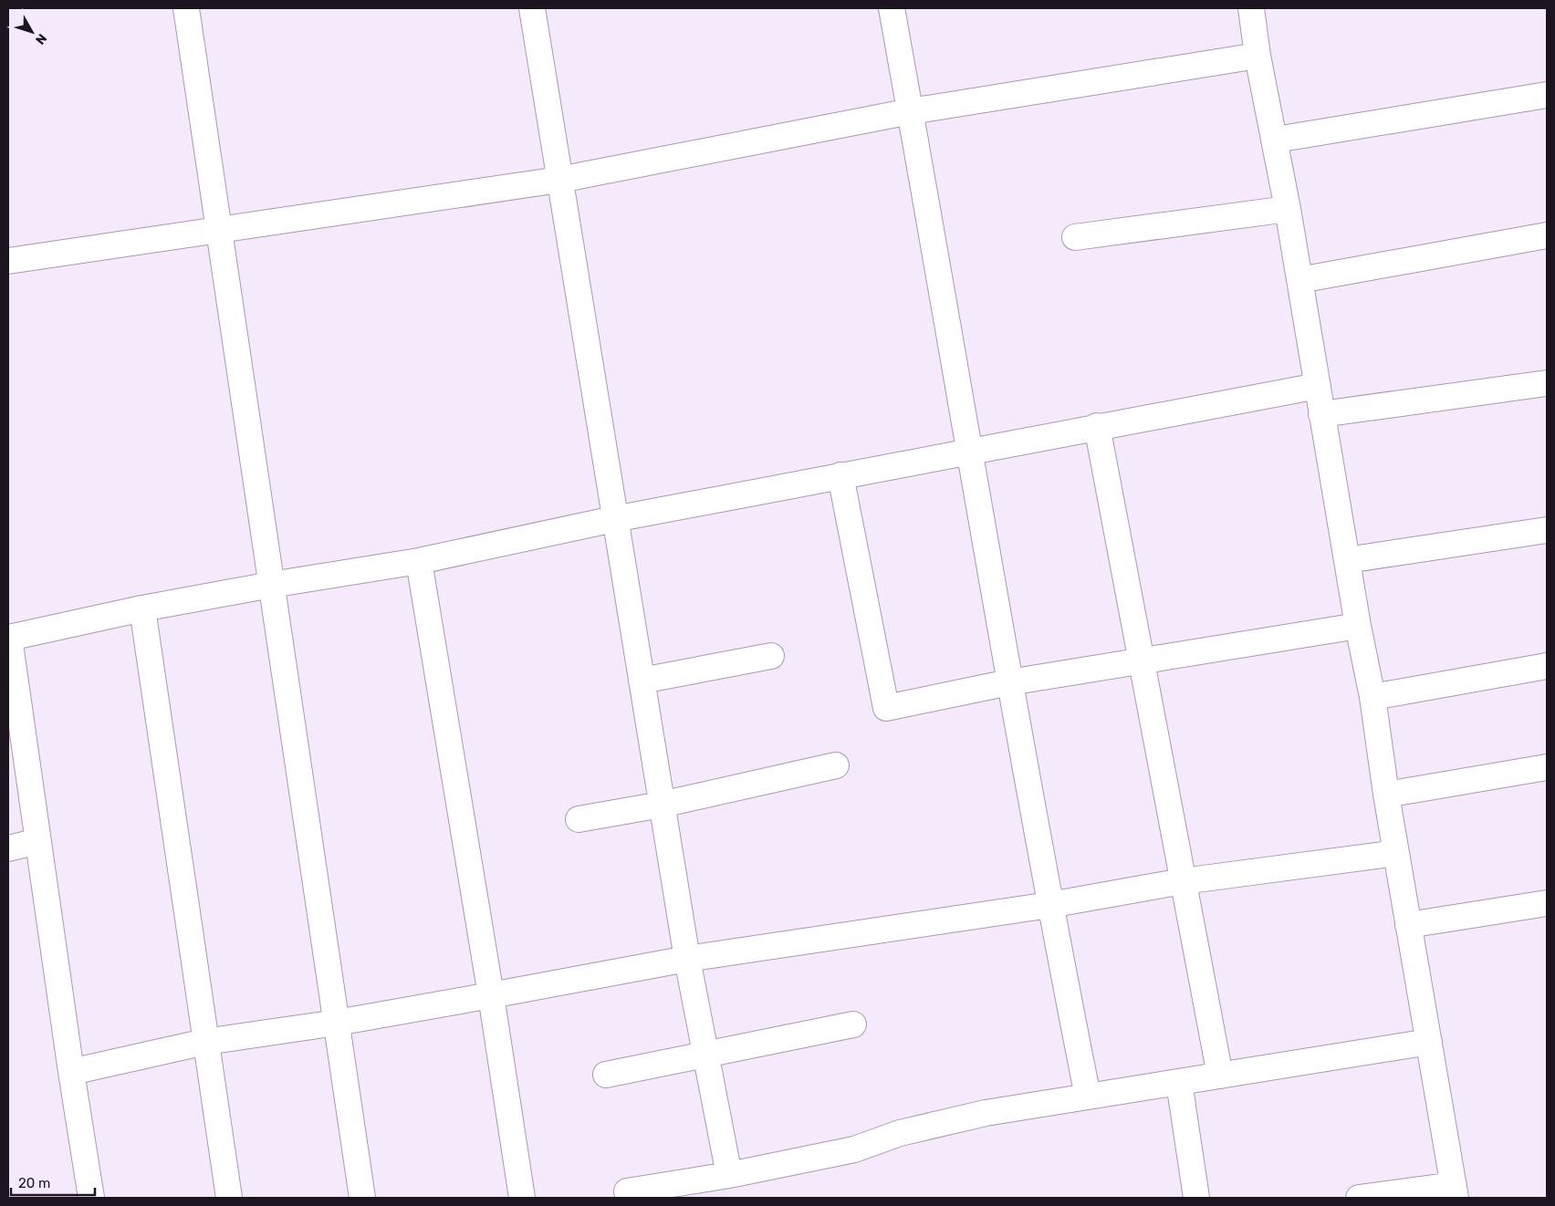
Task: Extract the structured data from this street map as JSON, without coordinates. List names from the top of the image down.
{
  "scale_bar": "20 m",
  "north": "bottom right"
}
